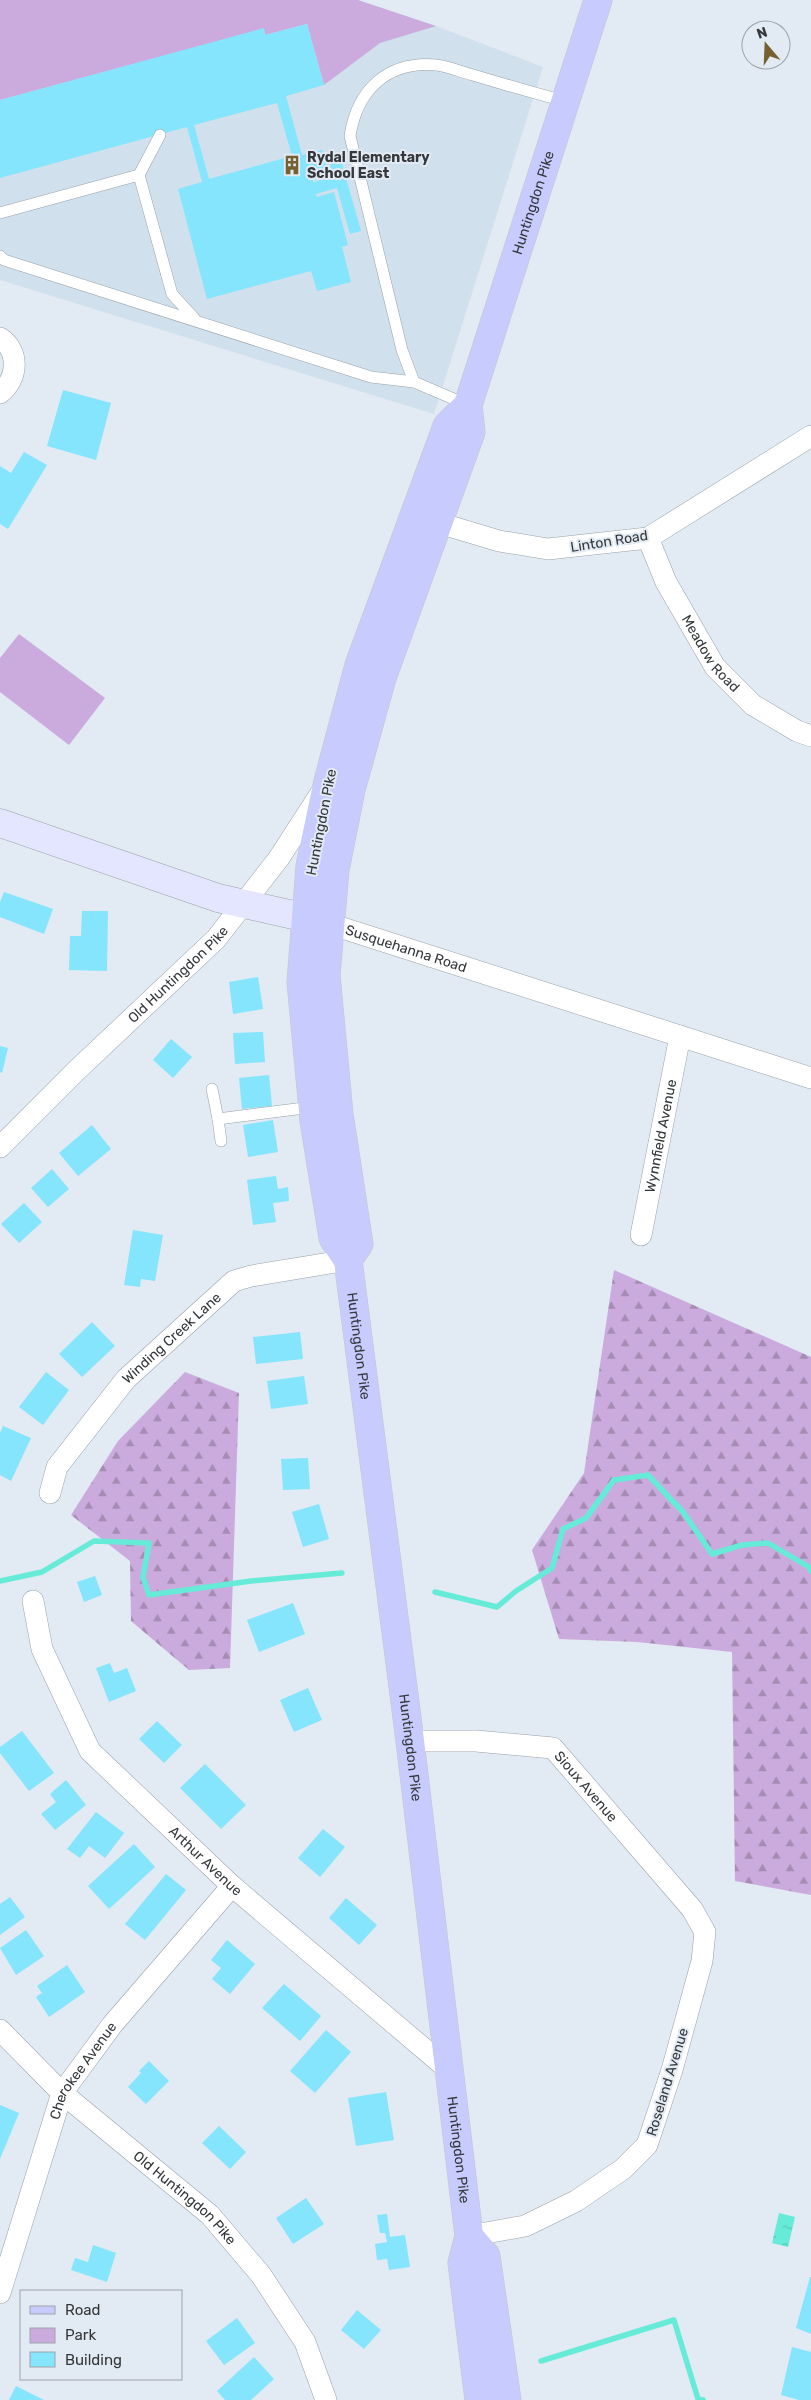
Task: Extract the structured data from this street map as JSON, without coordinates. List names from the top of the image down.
{
  "streets": {
    "main road": ["Huntingdon Pike", "Susquehanna Road"],
    "street": [
      "Linton Road",
      "Meadow Road",
      "Old Huntingdon Pike",
      "Wynnfield Avenue",
      "Winding Creek Lane",
      "Sioux Avenue",
      "Arthur Avenue",
      "Cherokee Avenue",
      "Roseland Avenue"
    ]
  },
  "crossings": [
    ["Huntingdon Pike", "Linton Road"],
    ["Huntingdon Pike", "Susquehanna Road"],
    ["Huntingdon Pike", "Old Huntingdon Pike"],
    ["Huntingdon Pike", "Winding Creek Lane"],
    ["Huntingdon Pike", "Sioux Avenue"],
    ["Huntingdon Pike", "Arthur Avenue"],
    ["Huntingdon Pike", "Roseland Avenue"],
    ["Linton Road", "Meadow Road"],
    ["Susquehanna Road", "Old Huntingdon Pike"],
    ["Susquehanna Road", "Wynnfield Avenue"],
    ["Old Huntingdon Pike", "Cherokee Avenue"],
    ["Sioux Avenue", "Roseland Avenue"],
    ["Arthur Avenue", "Cherokee Avenue"]
  ],
  "places": {
    "building": ["Rydal Elementary School East"]
  },
  "legend": ["Road", "Park", "Building"],
  "north": "top"
}
